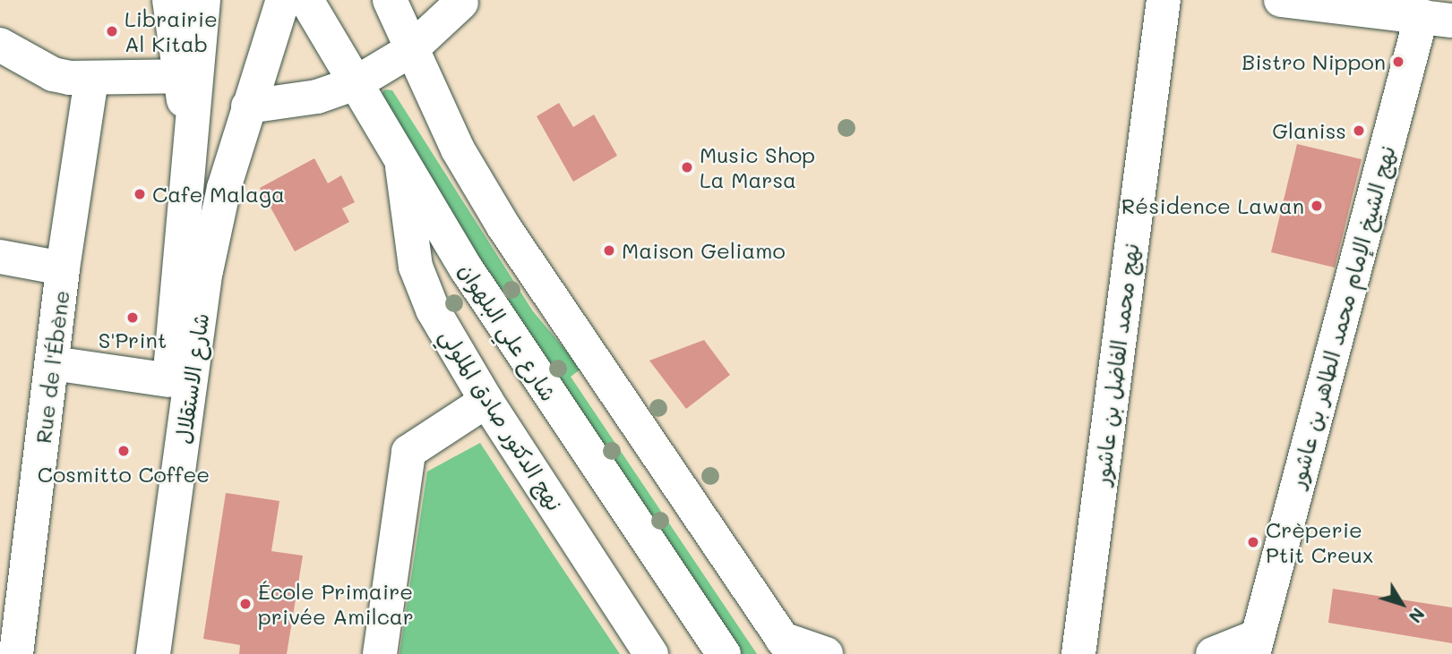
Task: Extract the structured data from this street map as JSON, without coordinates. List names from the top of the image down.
{
  "streets": {
    "main road": [
      "نهج الشيخ الإمام محمد الطاهر بن عاشور",
      "شارع علي البلهوان",
      "نهج محمد الفاضل بن عاشور",
      "Rue de l'Ébène",
      "شارع الاستقلال",
      "نهج الدكتور صادق الملولي"
    ]
  },
  "crossings": [
    ["شارع علي البلهوان", "نهج الدكتور صادق الملولي"]
  ],
  "places": [
    "Librairie Al Kitab",
    "Bistro Nippon",
    "Glaniss",
    "Music Shop La Marsa",
    "Cafe Malaga",
    "Résidence Lawan",
    "Maison Geliamo",
    "S'Print",
    "Cosmitto Coffee",
    "Crèperie Ptit Creux",
    "École Primaire privée Amilcar"
  ],
  "north": "bottom right"
}
